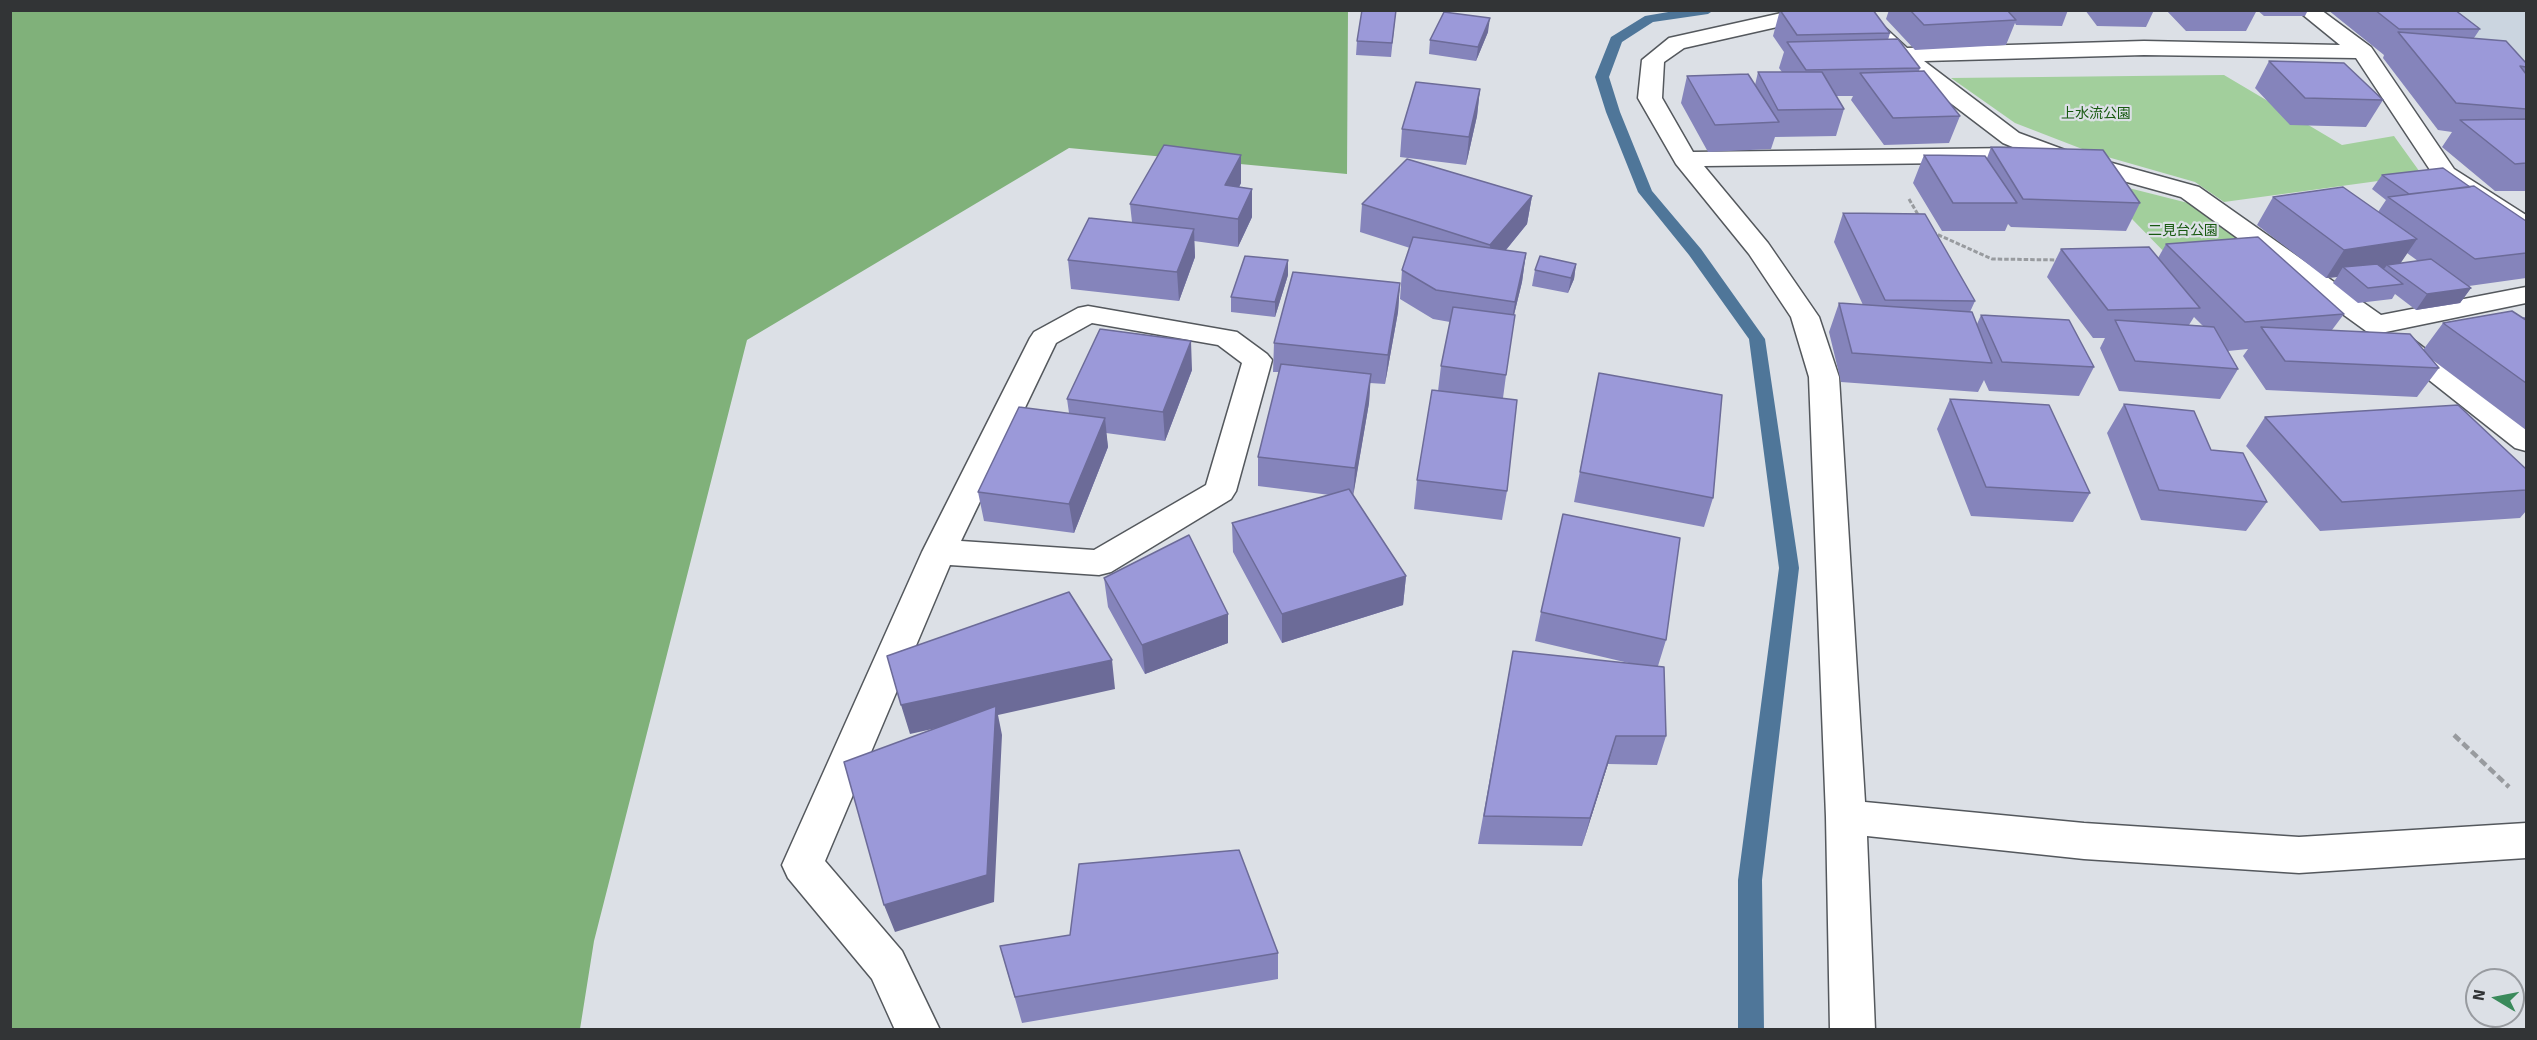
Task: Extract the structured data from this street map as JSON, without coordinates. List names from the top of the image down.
{
  "parks": ["上水流公園", "二見台公園"],
  "north": "left"
}
